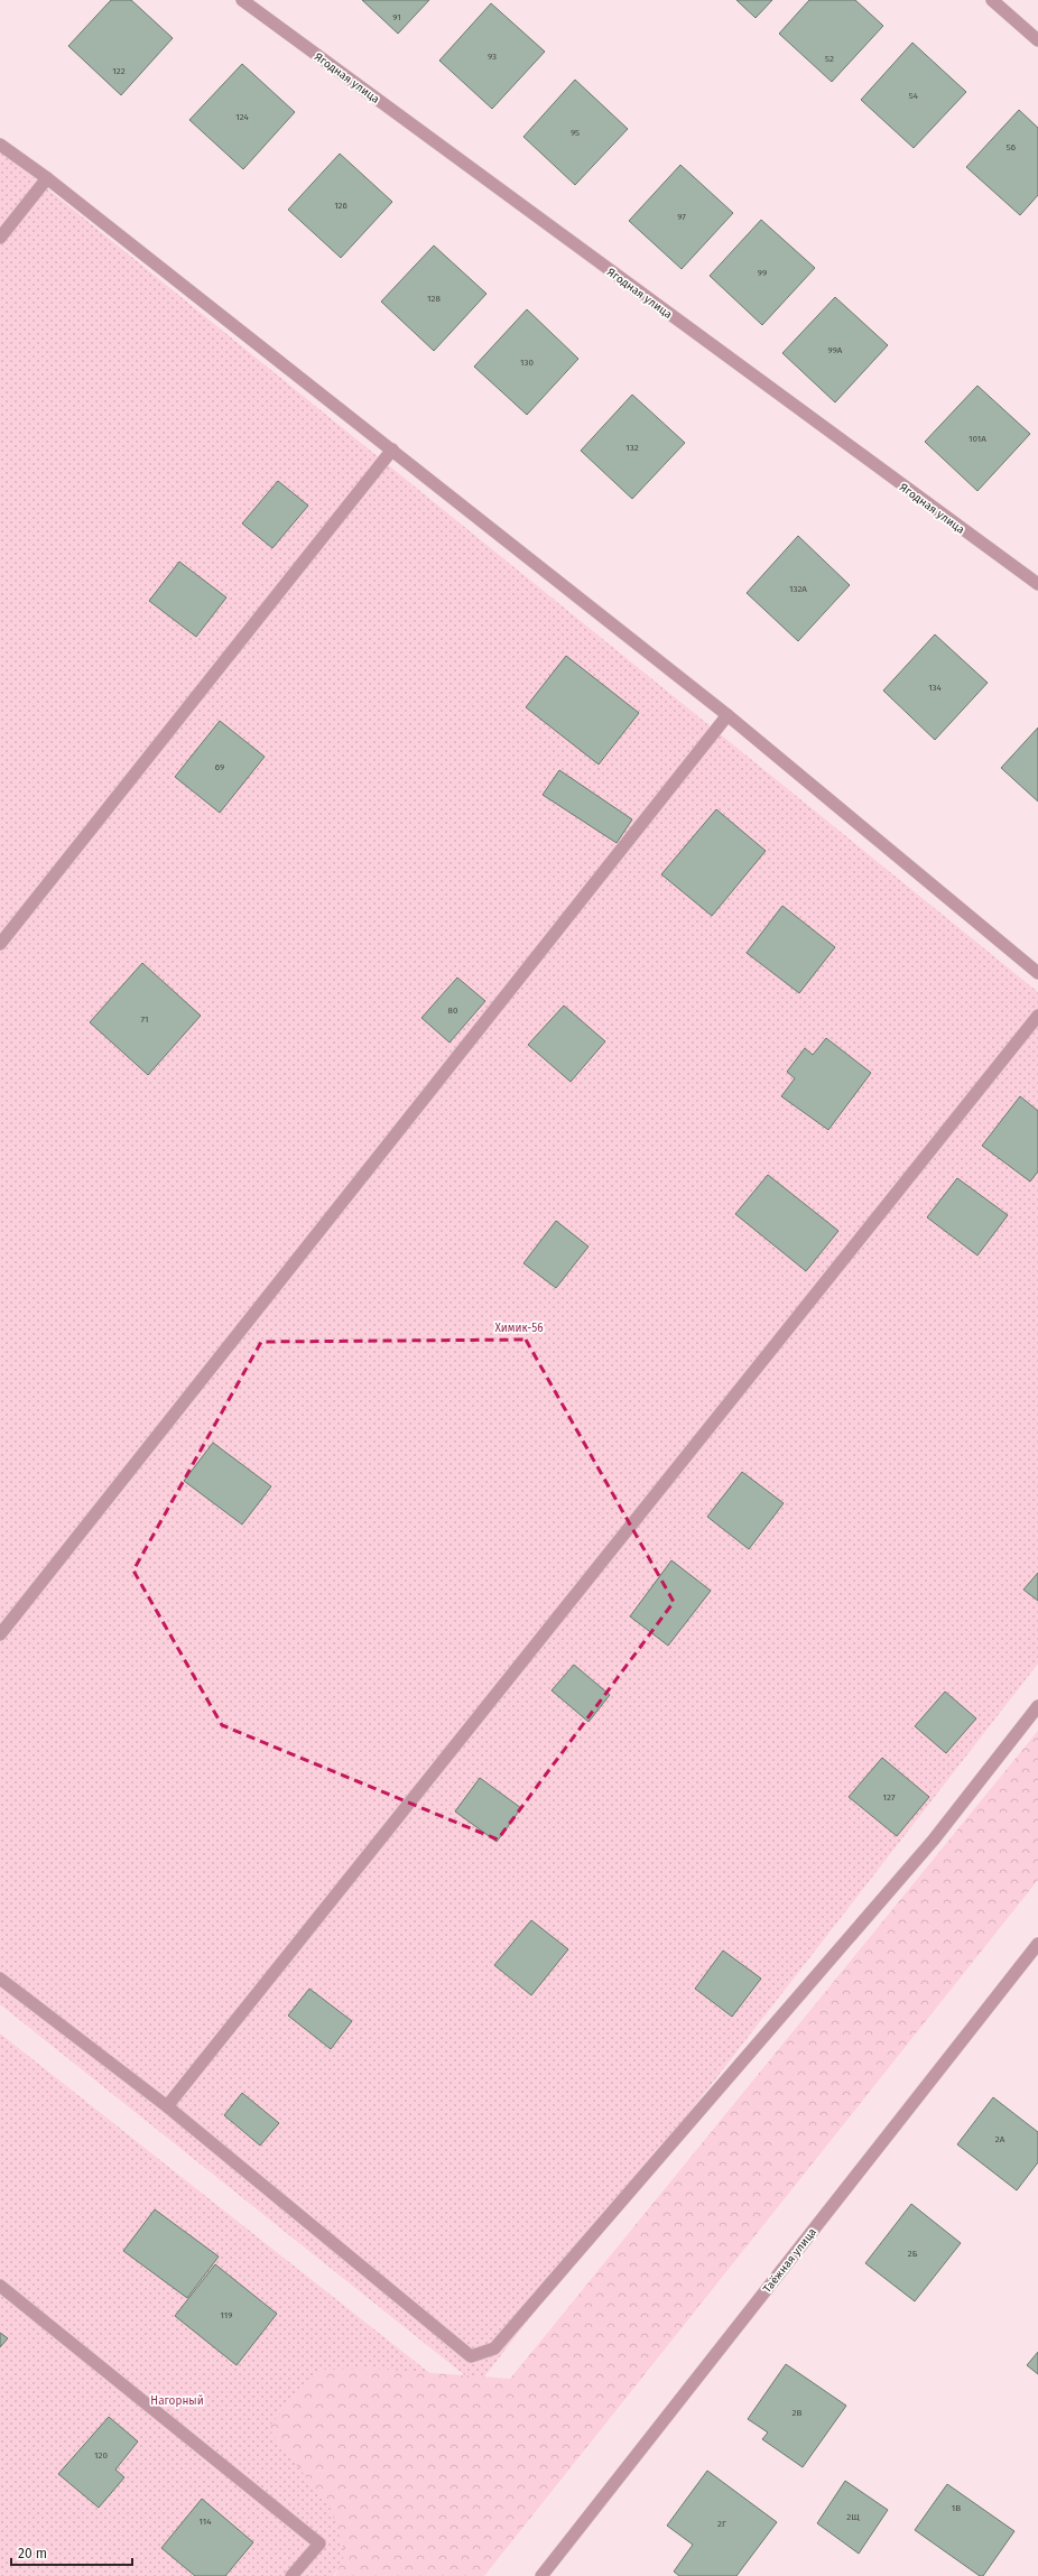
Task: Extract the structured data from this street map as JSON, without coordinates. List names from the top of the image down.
{
  "streets": {
    "street": ["Ягодная улица", "Таёжная улица"]
  },
  "parks": ["Химик-56", "Нагорный"],
  "house_numbers": [
    "91",
    "93",
    "52",
    "122",
    "54",
    "124",
    "95",
    "56",
    "126",
    "97",
    "99",
    "128",
    "99А",
    "130",
    "101А",
    "132",
    "132А",
    "134",
    "69",
    "80",
    "71",
    "127",
    "2А",
    "2Б",
    "119",
    "2В",
    "120",
    "1В",
    "2Щ",
    "114",
    "2Г"
  ],
  "scale_bar": "20 m"
}
